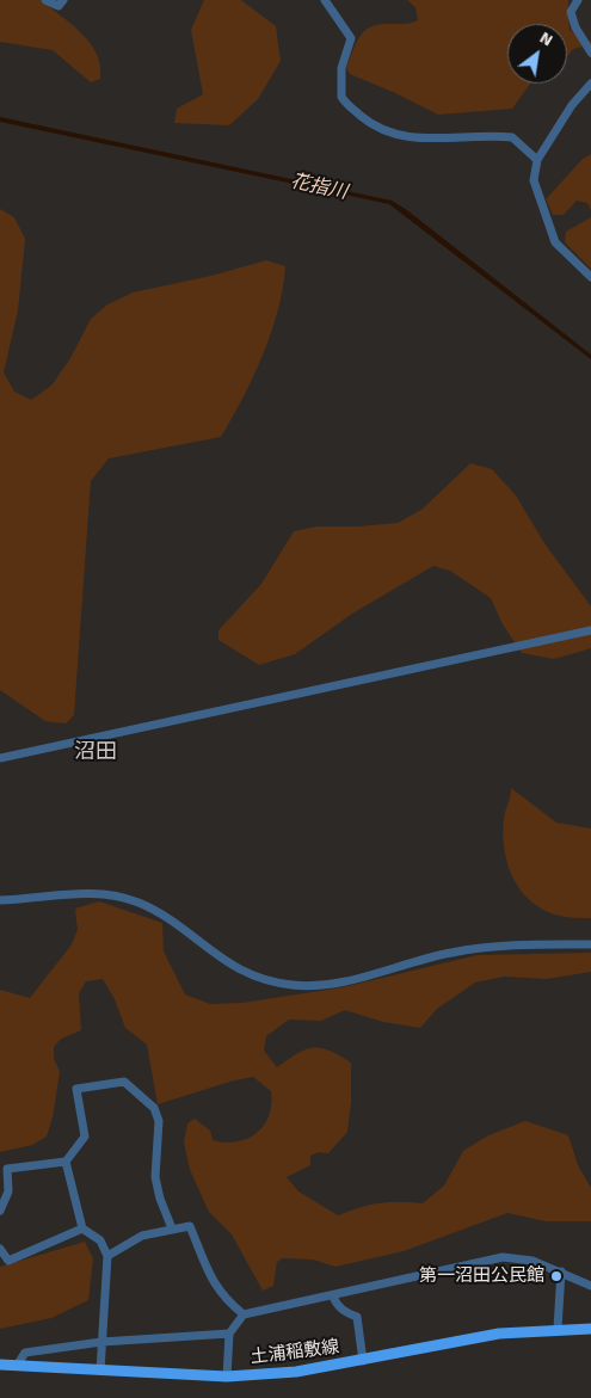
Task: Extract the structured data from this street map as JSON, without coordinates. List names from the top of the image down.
{
  "streets": {
    "main road": ["土浦稲敷線"]
  },
  "districts": ["沼田"],
  "water": ["花指川"],
  "places": ["第一沼田公民館"],
  "north": "top right"
}
